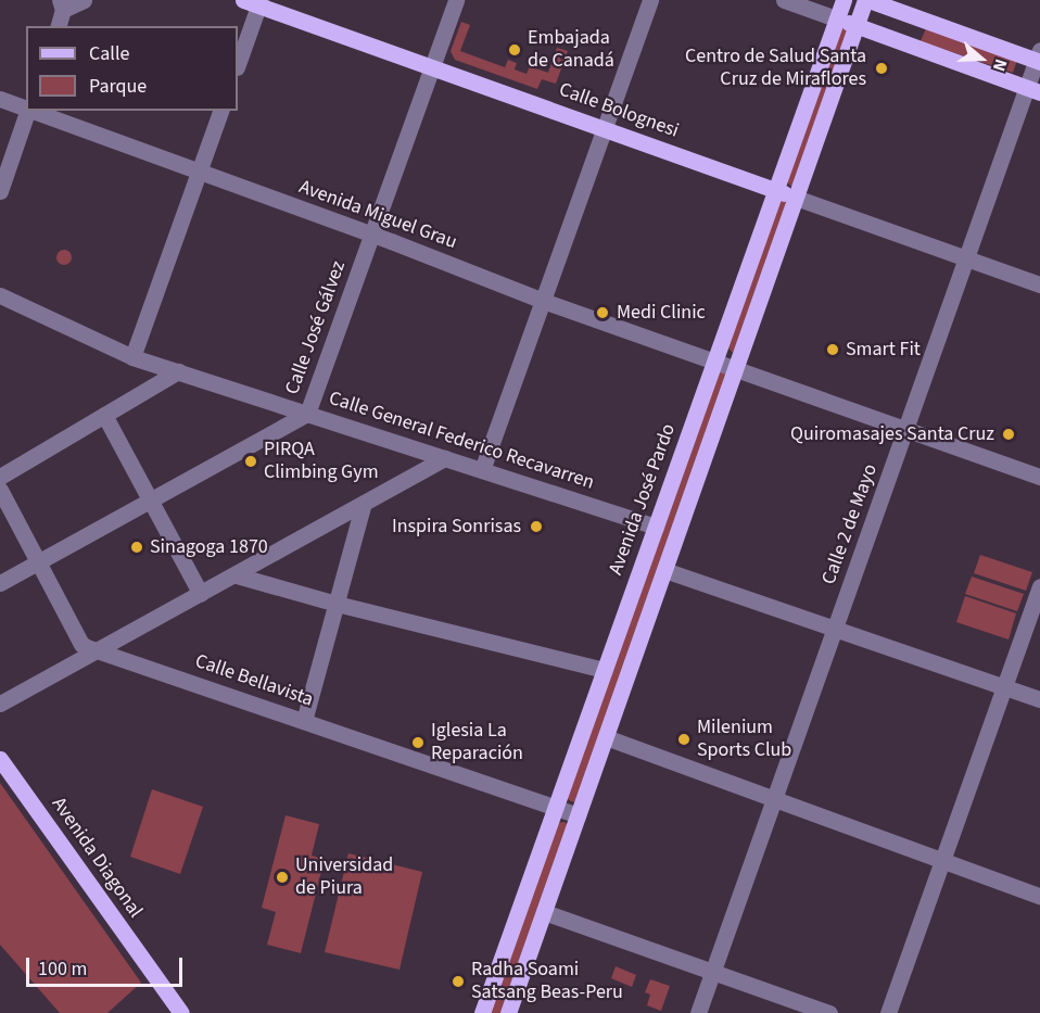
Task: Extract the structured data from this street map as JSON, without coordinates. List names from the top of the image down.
{
  "streets": {
    "main road": ["Calle Bolognesi", "Avenida José Pardo", "Avenida Diagonal"],
    "street": [
      "Avenida Miguel Grau",
      "Calle José Gálvez",
      "Calle General Federico Recavarren",
      "Calle 2 de Mayo",
      "Calle Bellavista"
    ]
  },
  "crossings": [
    ["Calle Bolognesi", "Calle José Gálvez"],
    ["Calle Bolognesi", "Avenida José Pardo"],
    ["Avenida Miguel Grau", "Calle José Gálvez"],
    ["Avenida Miguel Grau", "Avenida José Pardo"],
    ["Avenida Miguel Grau", "Calle 2 de Mayo"],
    ["Calle José Gálvez", "Calle General Federico Recavarren"],
    ["Calle José Gálvez", "Calle Bellavista"],
    ["Calle General Federico Recavarren", "Avenida José Pardo"],
    ["Avenida José Pardo", "Calle Bellavista"]
  ],
  "places": [
    "Embajada de Canadá",
    "Centro de Salud Santa Cruz de Miraflores",
    "Medi Clinic",
    "Smart Fit",
    "Quiromasajes Santa Cruz",
    "PIRQA Climbing Gym",
    "Inspira Sonrisas",
    "Sinagoga 1870",
    "Milenium Sports Club",
    "Iglesia La Reparación",
    "Universidad de Piura",
    "Radha Soami Satsang Beas-Peru"
  ],
  "legend": ["Calle", "Parque"],
  "scale_bar": "100 m",
  "north": "right"
}
